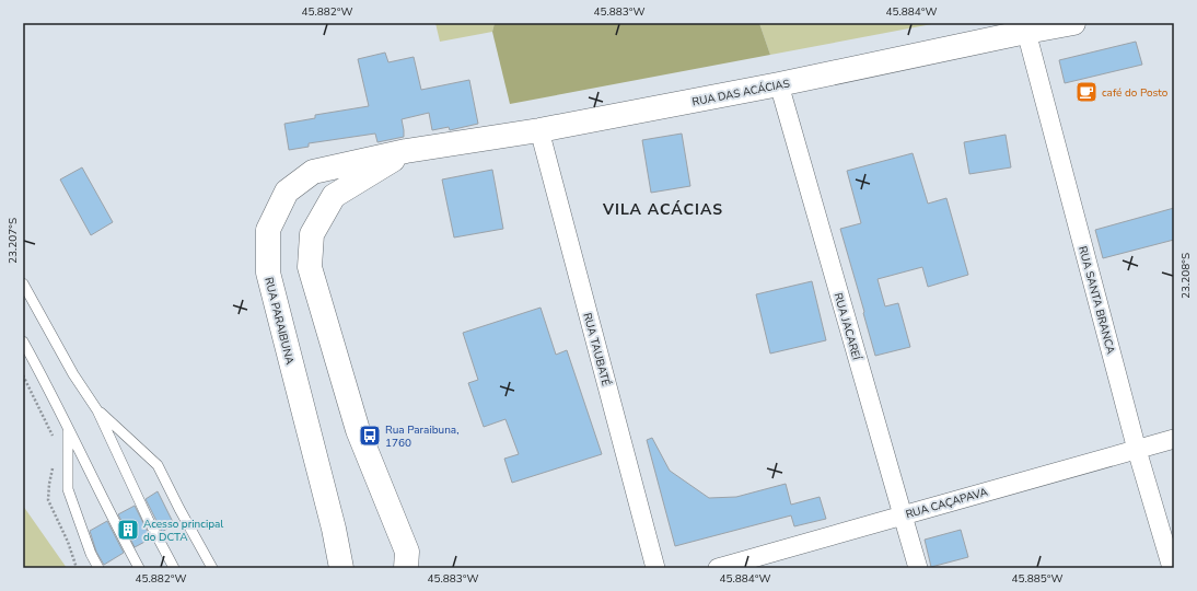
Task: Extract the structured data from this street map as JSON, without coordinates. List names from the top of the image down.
{
  "streets": {
    "main road": ["RUA DAS ACÁCIAS", "RUA PARAIBUNA"],
    "street": [
      "RUA SANTA BRANCA",
      "RUA JACAREÍ",
      "RUA TAUBATÉ",
      "RUA CAÇAPAVA"
    ]
  },
  "crossings": [
    ["RUA DAS ACÁCIAS", "RUA SANTA BRANCA"],
    ["RUA DAS ACÁCIAS", "RUA PARAIBUNA"],
    ["RUA DAS ACÁCIAS", "RUA JACAREÍ"],
    ["RUA DAS ACÁCIAS", "RUA TAUBATÉ"],
    ["RUA SANTA BRANCA", "RUA CAÇAPAVA"],
    ["RUA JACAREÍ", "RUA CAÇAPAVA"]
  ],
  "districts": ["VILA ACÁCIAS"],
  "places": {
    "cafe": ["café do Posto"],
    "bus stop": ["Rua Paraibuna, 1760"],
    "building": ["Acesso principal do DCTA"]
  },
  "coordinates": [
    "45.882°W",
    "45.883°W",
    "45.884°W",
    "23.207°S",
    "23.208°S",
    "45.885°W"
  ]
}
